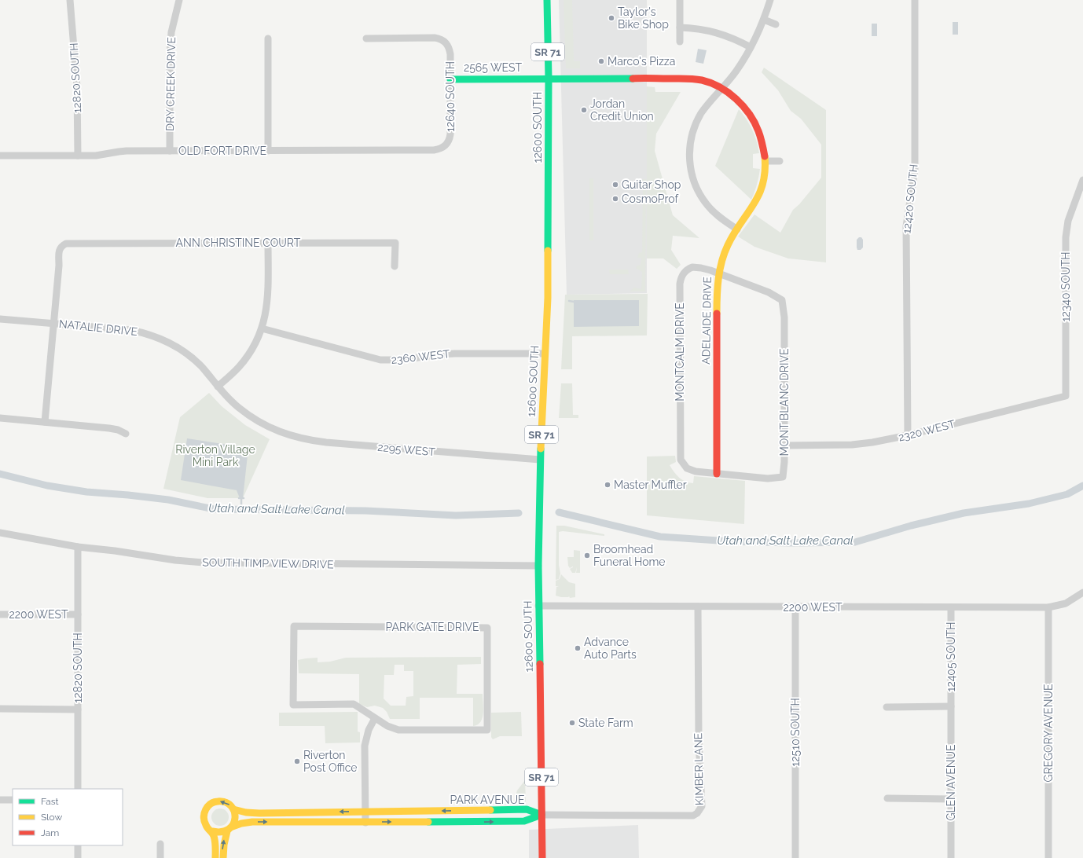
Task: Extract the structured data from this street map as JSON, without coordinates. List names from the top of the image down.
{
  "streets": {
    "street": [
      "SR 71",
      "2565 WEST",
      "12820 SOUTH",
      "DRY CREEK DRIVE",
      "12640 SOUTH",
      "12600 SOUTH",
      "OLD FORT DRIVE",
      "12420 SOUTH",
      "ANN CHRISTINE COURT",
      "12340 SOUTH",
      "ADELAIDE DRIVE",
      "NATALIE DRIVE",
      "MONTCALM DRIVE",
      "2360 WEST",
      "MONT BLANC DRIVE",
      "2320 WEST",
      "2295 WEST",
      "SOUTH TIMP VIEW DRIVE",
      "2200 WEST",
      "PARK GATE DRIVE",
      "12405 SOUTH",
      "12510 SOUTH",
      "GREGORY AVENUE",
      "KIMBER LANE",
      "GLEN AVENUE",
      "PARK AVENUE"
    ]
  },
  "crossings": [
    ["2565 WEST", "12640 SOUTH"],
    ["2565 WEST", "12600 SOUTH"],
    ["2565 WEST", "ADELAIDE DRIVE"],
    ["12820 SOUTH", "OLD FORT DRIVE"],
    ["12820 SOUTH", "SOUTH TIMP VIEW DRIVE"],
    ["12820 SOUTH", "2200 WEST"],
    ["DRY CREEK DRIVE", "OLD FORT DRIVE"],
    ["12640 SOUTH", "OLD FORT DRIVE"],
    ["12600 SOUTH", "2360 WEST"],
    ["12600 SOUTH", "2295 WEST"],
    ["12600 SOUTH", "SOUTH TIMP VIEW DRIVE"],
    ["12600 SOUTH", "2200 WEST"],
    ["12600 SOUTH", "KIMBER LANE"],
    ["12600 SOUTH", "PARK AVENUE"],
    ["12420 SOUTH", "2320 WEST"],
    ["ANN CHRISTINE COURT", "NATALIE DRIVE"],
    ["12340 SOUTH", "2320 WEST"],
    ["ADELAIDE DRIVE", "MONTCALM DRIVE"],
    ["ADELAIDE DRIVE", "MONT BLANC DRIVE"],
    ["NATALIE DRIVE", "2295 WEST"],
    ["MONTCALM DRIVE", "MONT BLANC DRIVE"],
    ["MONT BLANC DRIVE", "2320 WEST"],
    ["2200 WEST", "12405 SOUTH"],
    ["2200 WEST", "12510 SOUTH"],
    ["2200 WEST", "GREGORY AVENUE"],
    ["2200 WEST", "KIMBER LANE"],
    ["12405 SOUTH", "GLEN AVENUE"],
    ["KIMBER LANE", "PARK AVENUE"]
  ],
  "water": ["Utah and Salt Lake Canal"],
  "parks": ["Riverton Village Mini Park"],
  "places": [
    "Taylor's Bike Shop",
    "Marco's Pizza",
    "Jordan Credit Union",
    "Guitar Shop",
    "CosmoProf",
    "Master Muffler",
    "Broomhead Funeral Home",
    "Advance Auto Parts",
    "State Farm",
    "Riverton Post Office"
  ],
  "legend": ["Fast", "Slow", "Jam"]
}
